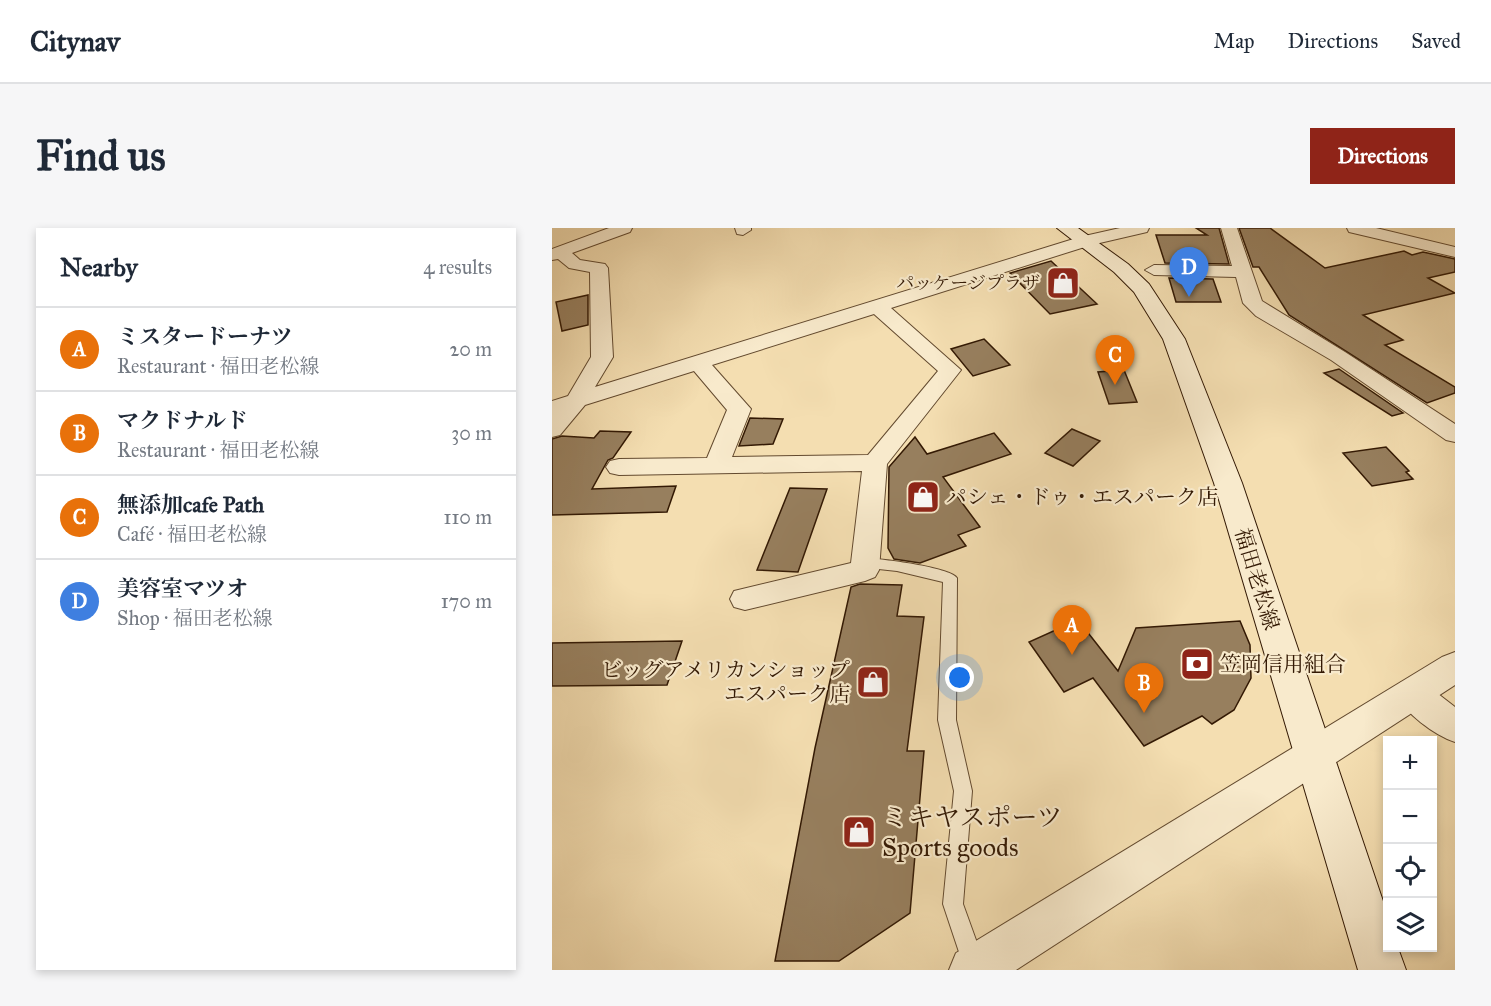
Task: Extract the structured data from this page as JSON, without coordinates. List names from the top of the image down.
{
  "streets": {
    "main road": ["福田老松線"]
  },
  "places": {
    "shop": [
      "パッケージプラザ",
      "パシェ・ドゥ・エスパーク店",
      "ビッグアメリカンショップ エスパーク店",
      "ミキヤスポーツ Sports goods"
    ],
    "bank": ["笠岡信用組合"]
  },
  "page": {
    "header": "Citynav",
    "nav": ["Map", "Directions", "Saved"],
    "buttons": "Directions",
    "title": "Find us",
    "heading": ["Nearby", "4 results"],
    "pins": [
      "D",
      "C",
      "A",
      "B"
    ],
    "list": [
      {
        "mark": "A",
        "name": "ミスタードーナツ",
        "note": "Restaurant · 福田老松線",
        "value": "20 m"
      },
      {
        "mark": "B",
        "name": "マクドナルド",
        "note": "Restaurant · 福田老松線",
        "value": "30 m"
      },
      {
        "mark": "C",
        "name": "無添加cafe Path",
        "note": "Café · 福田老松線",
        "value": "110 m"
      },
      {
        "mark": "D",
        "name": "美容室マツオ",
        "note": "Shop · 福田老松線",
        "value": "170 m"
      }
    ],
    "map_buttons": ["+", "−"]
  }
}
